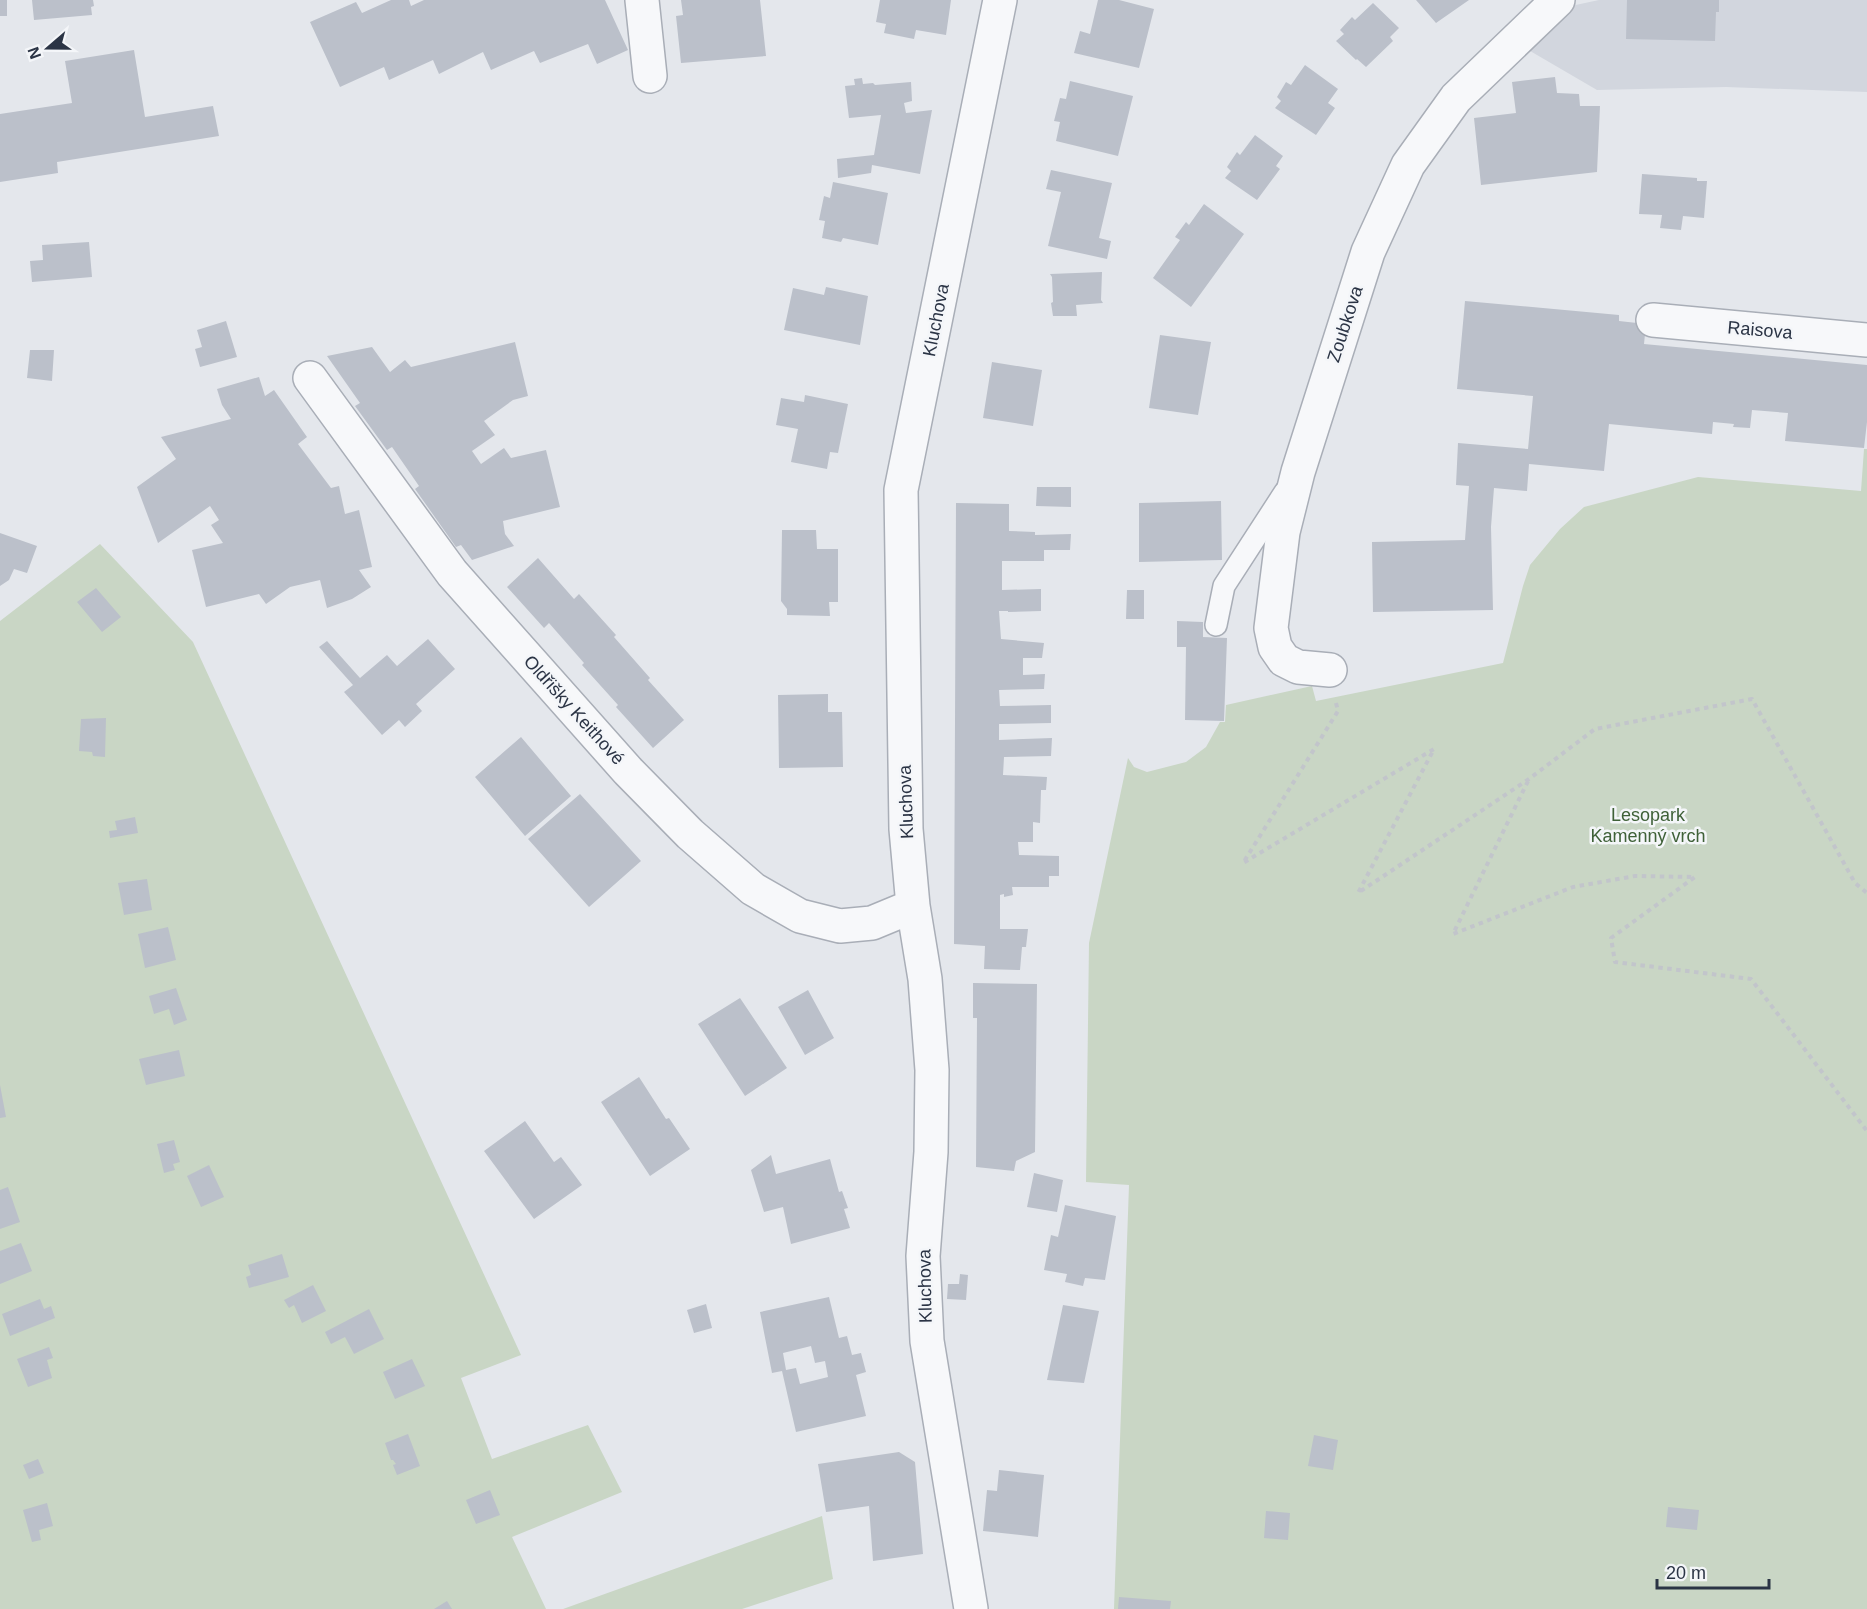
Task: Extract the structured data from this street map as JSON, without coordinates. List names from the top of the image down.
{
  "streets": {
    "street": [
      "Kluchova",
      "Zoubkova",
      "Raisova",
      "Oldřišky Keithové"
    ]
  },
  "crossings": [
    ["Kluchova", "Oldřišky Keithové"]
  ],
  "parks": ["Lesopark Kamenný vrch"],
  "scale_bar": "20 m",
  "north": "left"
}
